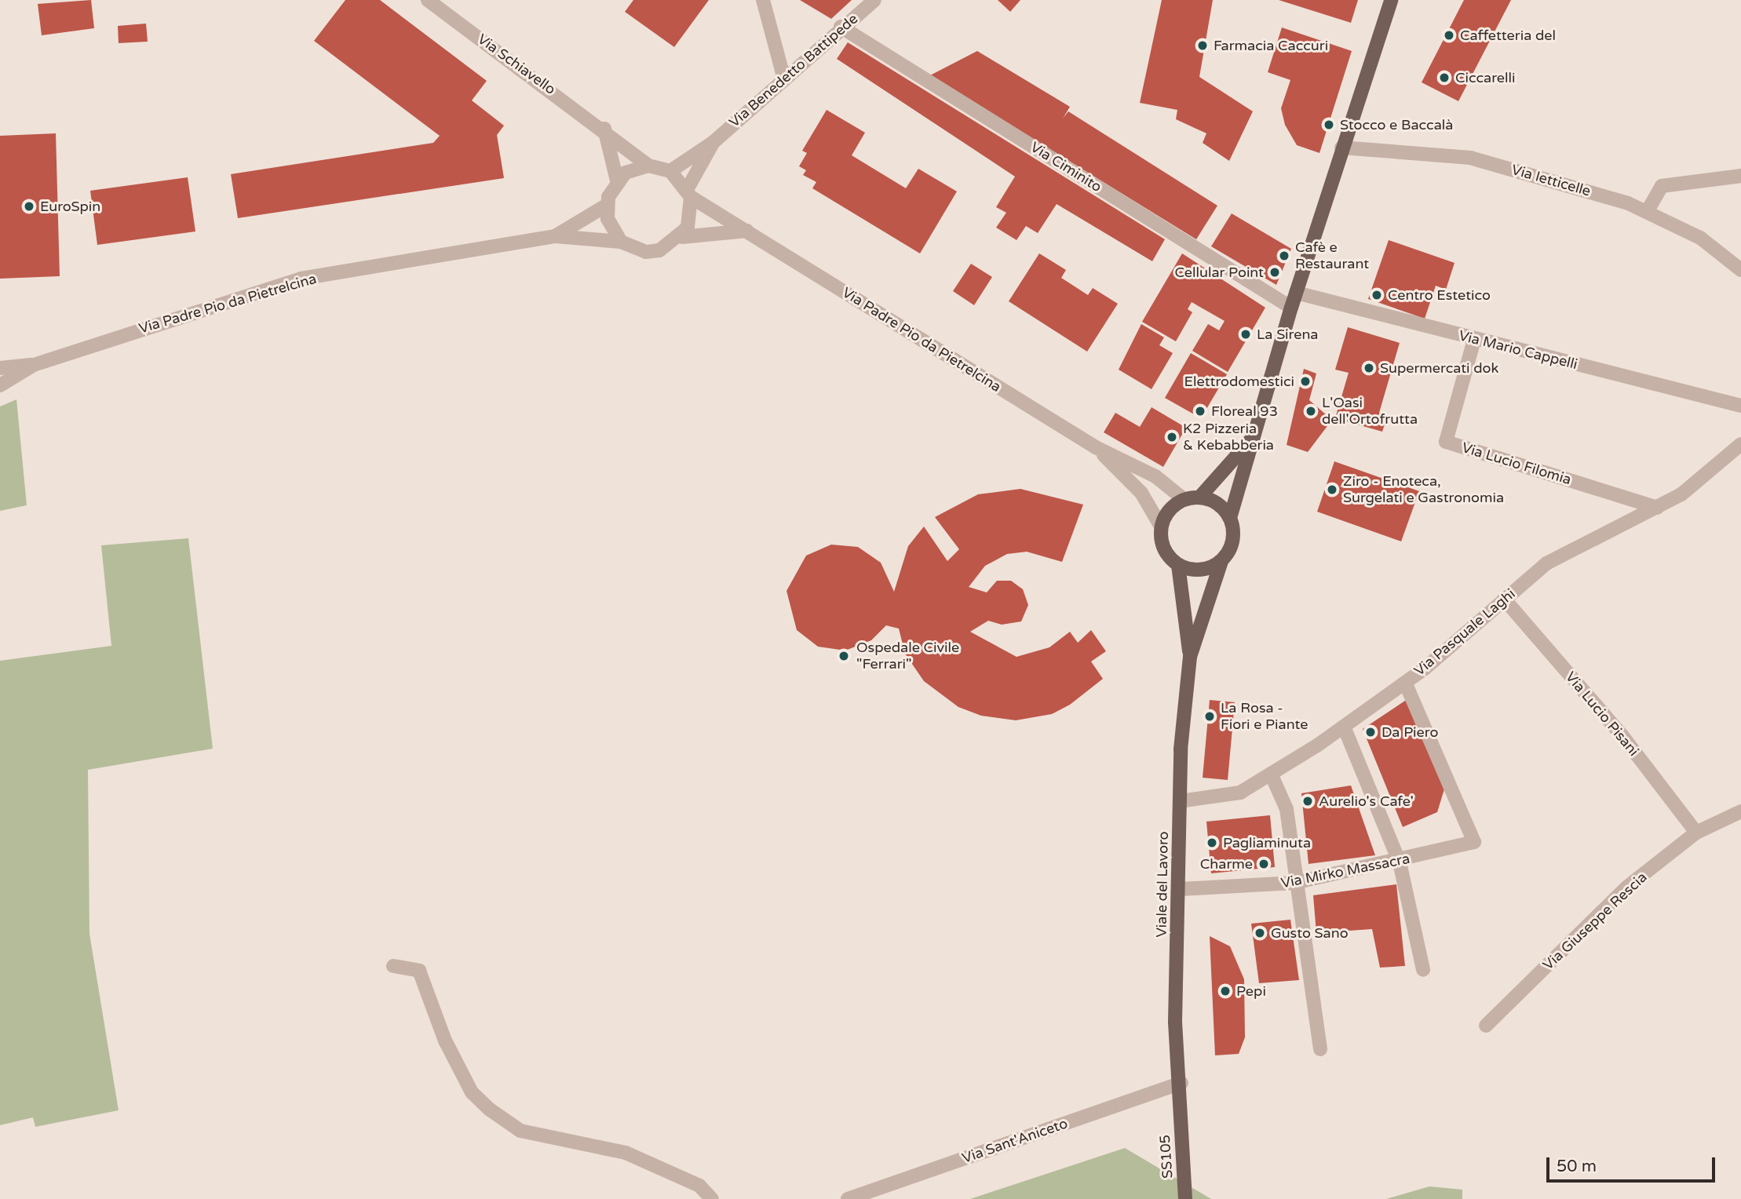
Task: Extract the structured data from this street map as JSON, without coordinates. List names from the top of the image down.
{
  "streets": {
    "main road": ["Viale del Lavoro", "SS105"],
    "street": [
      "Via Schiavello",
      "Via Benedetto Battipede",
      "Via Ciminito",
      "Via Ietticelle",
      "Via Padre Pio da Pietrelcina",
      "Via Mario Cappelli",
      "Via Lucio Filomia",
      "Via Pasquale Laghi",
      "Via Lucio Pisani",
      "Via Mirko Massacra",
      "Via Giuseppe Rescia",
      "Via Sant'Aniceto"
    ]
  },
  "crossings": [
    ["Via Schiavello", "Via Padre Pio da Pietrelcina"],
    ["Via Benedetto Battipede", "Via Ciminito"],
    ["Via Padre Pio da Pietrelcina", "Viale del Lavoro"],
    ["Via Mario Cappelli", "Via Lucio Filomia"],
    ["Via Lucio Filomia", "Via Pasquale Laghi"],
    ["Via Pasquale Laghi", "Via Lucio Pisani"],
    ["Via Pasquale Laghi", "Via Mirko Massacra"],
    ["Via Pasquale Laghi", "Viale del Lavoro"],
    ["Via Lucio Pisani", "Via Giuseppe Rescia"],
    ["Via Mirko Massacra", "Viale del Lavoro"],
    ["Viale del Lavoro", "Via Sant'Aniceto"],
    ["Viale del Lavoro", "SS105"]
  ],
  "places": [
    "Caffetteria del",
    "Farmacia Caccuri",
    "Ciccarelli",
    "Stocco e Baccalà",
    "EuroSpin",
    "Cafè e Restaurant",
    "Cellular Point",
    "Centro Estetico",
    "La Sirena",
    "Supermercati dok",
    "Elettrodomestici",
    "Floreal 93",
    "L'Oasi dell'Ortofrutta",
    "K2 Pizzeria & Kebabberia",
    "Ziro - Enoteca, Surgelati e Gastronomia",
    "Ospedale Civile \"Ferrari\"",
    "La Rosa - Fiori e Piante",
    "Da Piero",
    "Aurelio's Cafe'",
    "Pagliaminuta",
    "Charme",
    "Gusto Sano",
    "Pepi"
  ],
  "scale_bar": "50 m"
}
